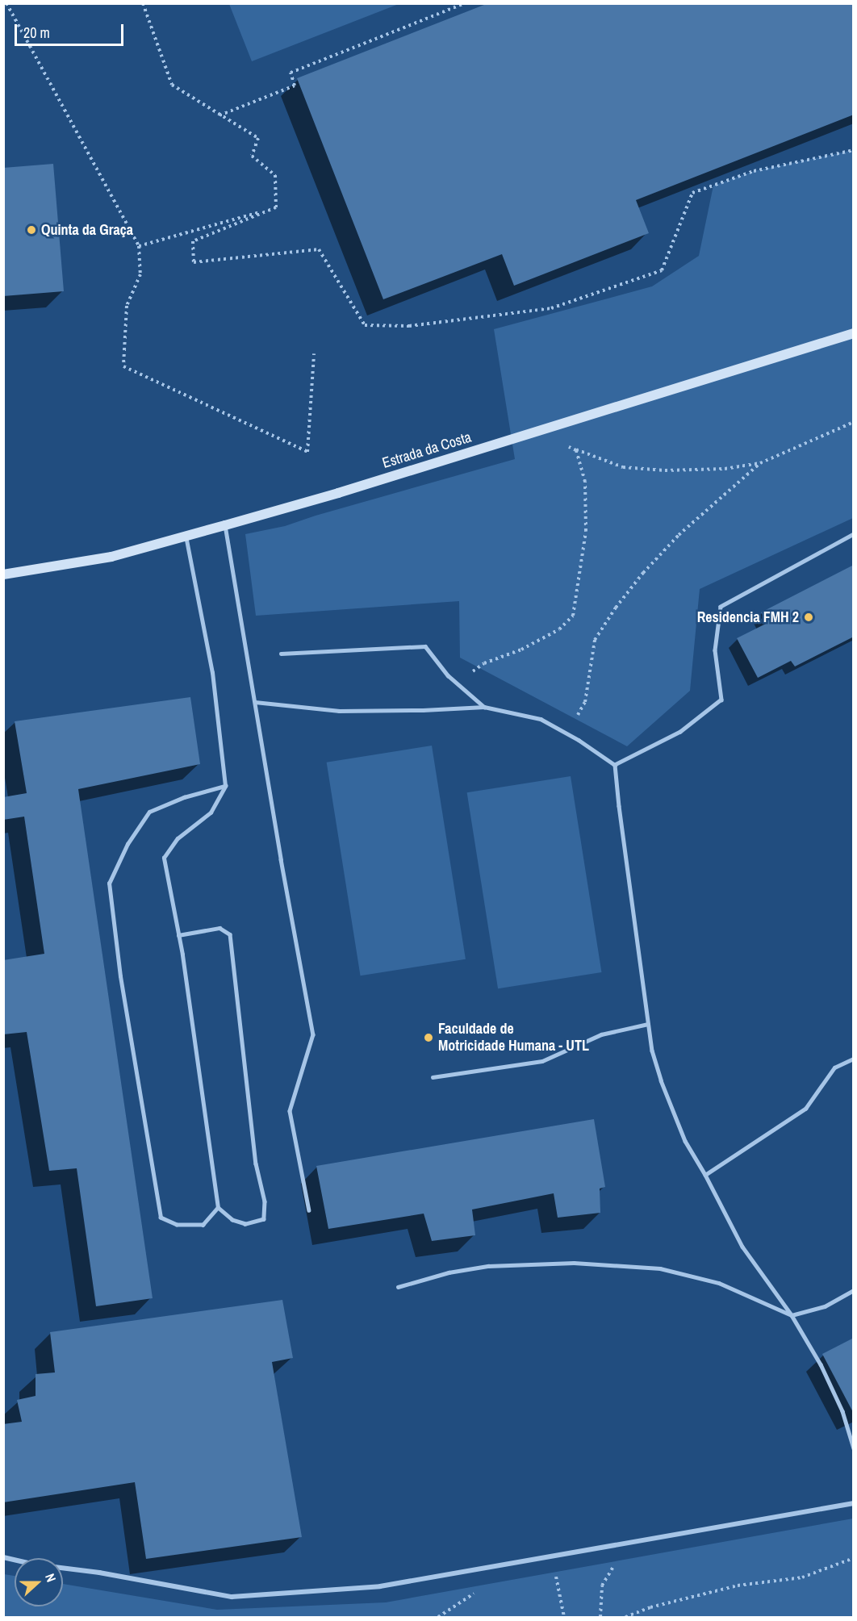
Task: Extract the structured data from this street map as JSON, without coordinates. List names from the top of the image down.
{
  "streets": {
    "street": ["Estrada da Costa"]
  },
  "places": ["Quinta da Graça", "Residencia FMH 2", "Faculdade de Motricidade Humana - UTL"],
  "scale_bar": "20 m",
  "north": "right"
}
